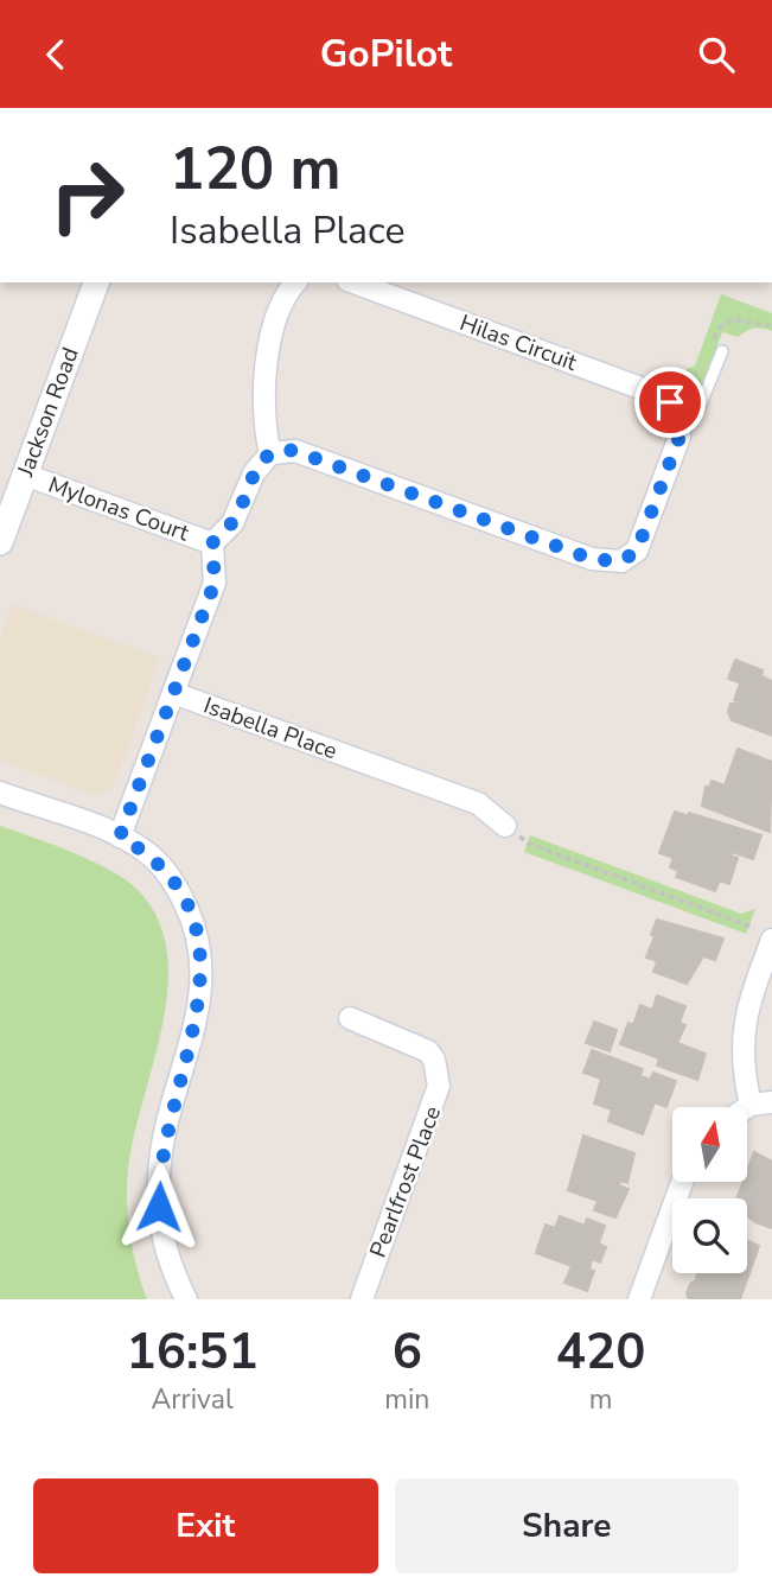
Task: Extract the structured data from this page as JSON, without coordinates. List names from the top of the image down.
{
  "streets": {
    "street": [
      "Hilas Circuit",
      "Jackson Road",
      "Mylonas Court",
      "Isabella Place",
      "Pearlfrost Place"
    ]
  },
  "crossings": [
    ["Jackson Road", "Mylonas Court"]
  ],
  "north": "top",
  "page": {
    "header": "GoPilot",
    "turn": ["120 m", "Isabella Place"],
    "eta": [
      "16:51",
      "Arrival",
      "6",
      "min",
      "420",
      "m"
    ],
    "buttons": ["Exit", "Share"]
  }
}
